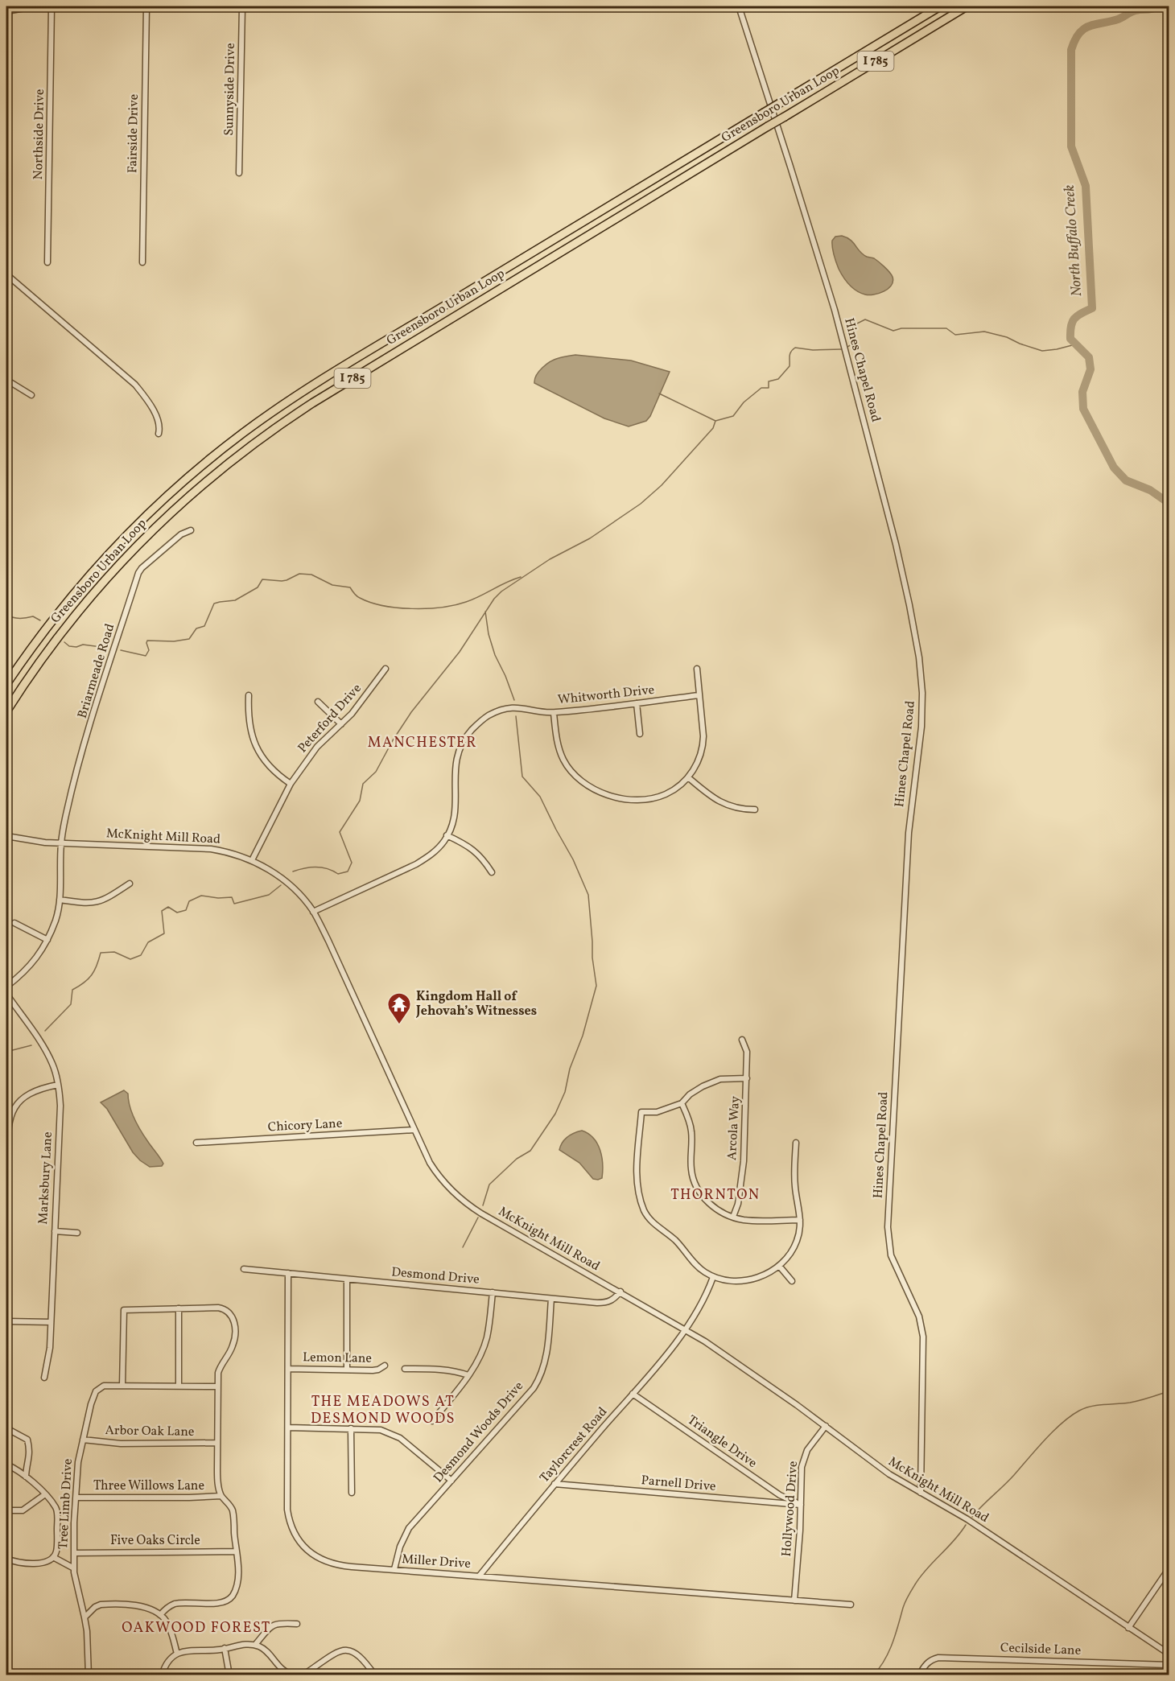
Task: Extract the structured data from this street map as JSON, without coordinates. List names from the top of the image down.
{
  "streets": {
    "highway": ["I 785", "Greensboro Urban Loop"],
    "street": [
      "Sunnyside Drive",
      "Fairside Drive",
      "Northside Drive",
      "Hines Chapel Road",
      "Briarmeade Road",
      "Whitworth Drive",
      "Peterford Drive",
      "McKnight Mill Road",
      "Chicory Lane",
      "Arcola Way",
      "Marksbury Lane",
      "Desmond Drive",
      "Lemon Lane",
      "Arbor Oak Lane",
      "Desmond Woods Drive",
      "Triangle Drive",
      "Taylorcrest Road",
      "Parnell Drive",
      "Three Willows Lane",
      "Tree Limb Drive",
      "Hollywood Drive",
      "Five Oaks Circle",
      "Miller Drive",
      "Cecilside Lane"
    ]
  },
  "crossings": [
    ["Hines Chapel Road", "McKnight Mill Road"],
    ["Briarmeade Road", "McKnight Mill Road"],
    ["Whitworth Drive", "McKnight Mill Road"],
    ["Peterford Drive", "McKnight Mill Road"],
    ["McKnight Mill Road", "Chicory Lane"],
    ["McKnight Mill Road", "Desmond Drive"],
    ["McKnight Mill Road", "Taylorcrest Road"],
    ["McKnight Mill Road", "Hollywood Drive"],
    ["Desmond Drive", "Desmond Woods Drive"],
    ["Desmond Drive", "Miller Drive"],
    ["Lemon Lane", "Miller Drive"],
    ["Arbor Oak Lane", "Tree Limb Drive"],
    ["Desmond Woods Drive", "Miller Drive"],
    ["Triangle Drive", "Taylorcrest Road"],
    ["Triangle Drive", "Parnell Drive"],
    ["Triangle Drive", "Hollywood Drive"],
    ["Taylorcrest Road", "Parnell Drive"],
    ["Taylorcrest Road", "Miller Drive"],
    ["Parnell Drive", "Hollywood Drive"],
    ["Three Willows Lane", "Tree Limb Drive"],
    ["Tree Limb Drive", "Five Oaks Circle"],
    ["Hollywood Drive", "Miller Drive"]
  ],
  "districts": [
    "MANCHESTER",
    "THORNTON",
    "THE MEADOWS AT DESMOND WOODS",
    "OAKWOOD FOREST"
  ],
  "water": ["North Buffalo Creek"],
  "places": {
    "temple": ["Kingdom Hall of Jehovah’s Witnesses"]
  }
}
